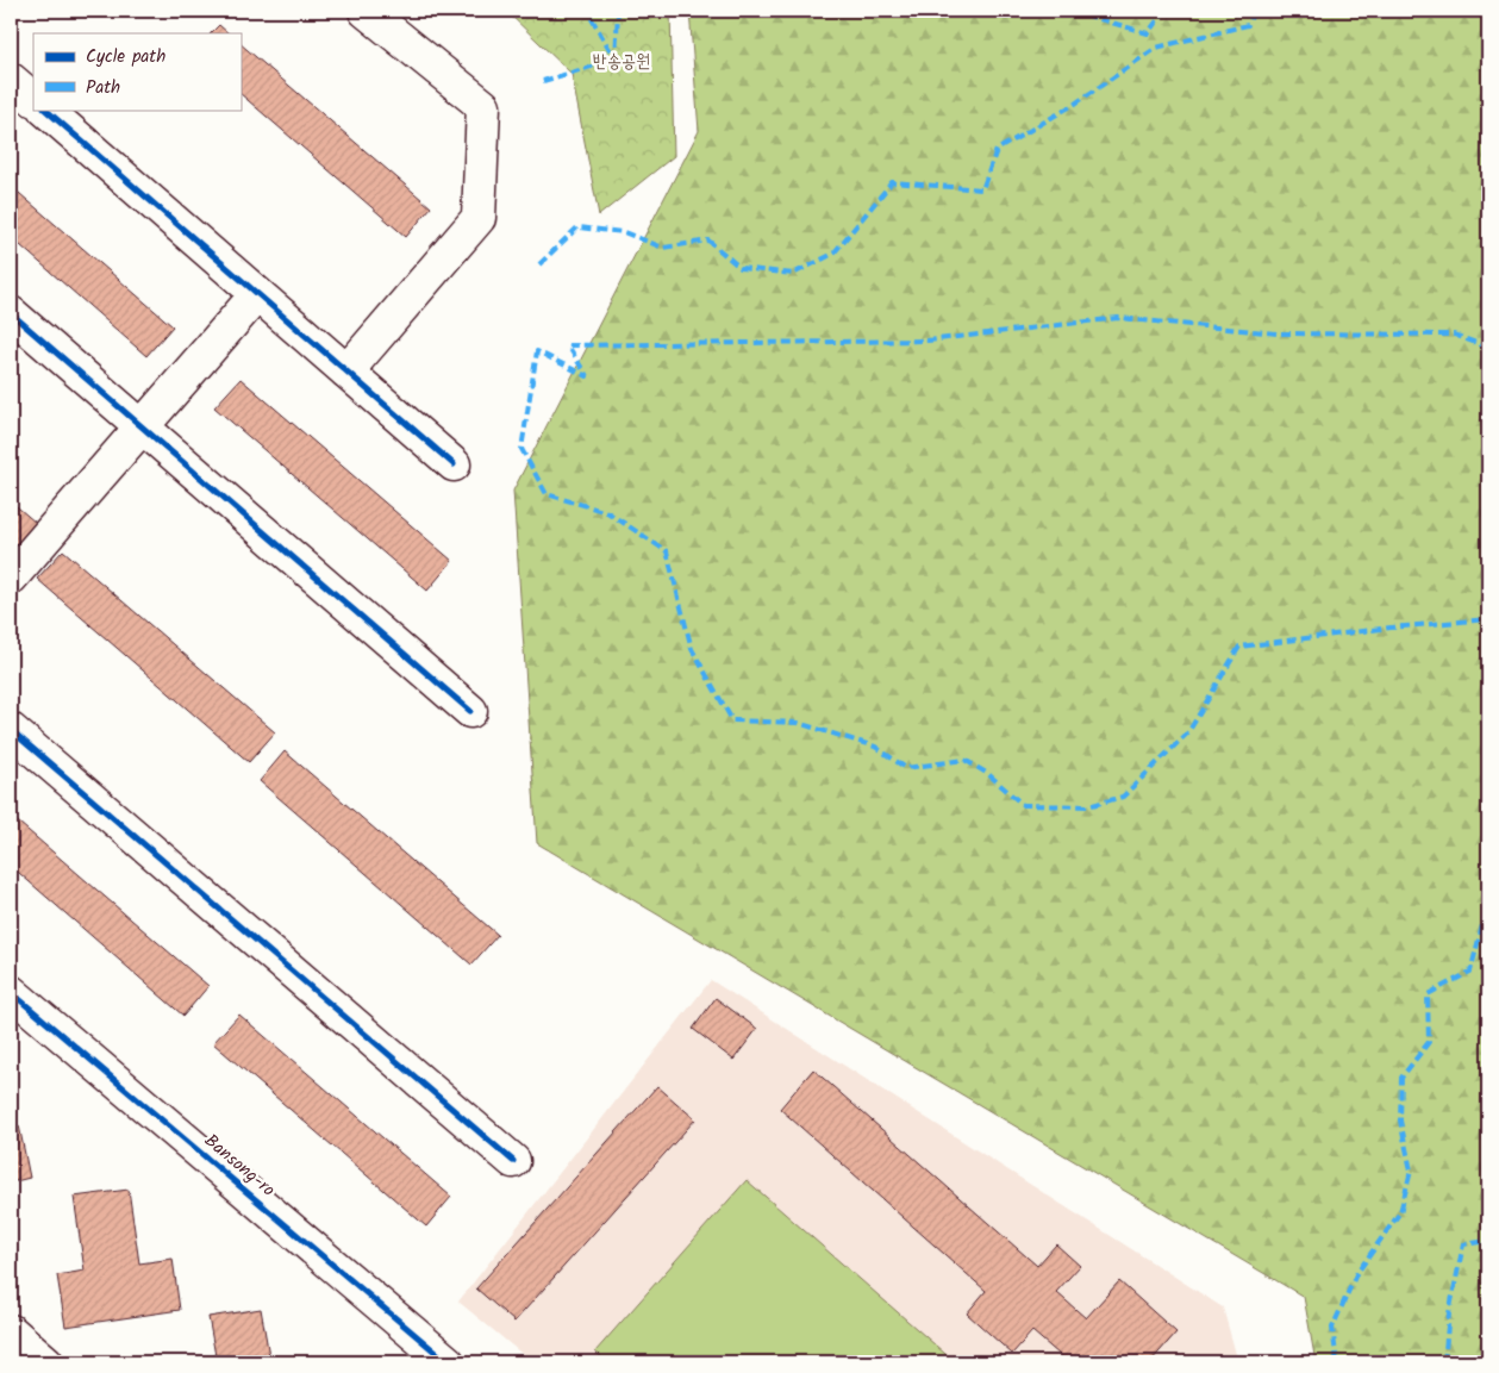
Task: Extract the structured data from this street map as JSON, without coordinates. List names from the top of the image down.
{
  "streets": {
    "street": ["Bansong-ro"]
  },
  "parks": ["반송공원"],
  "legend": ["Cycle path", "Path"]
}
